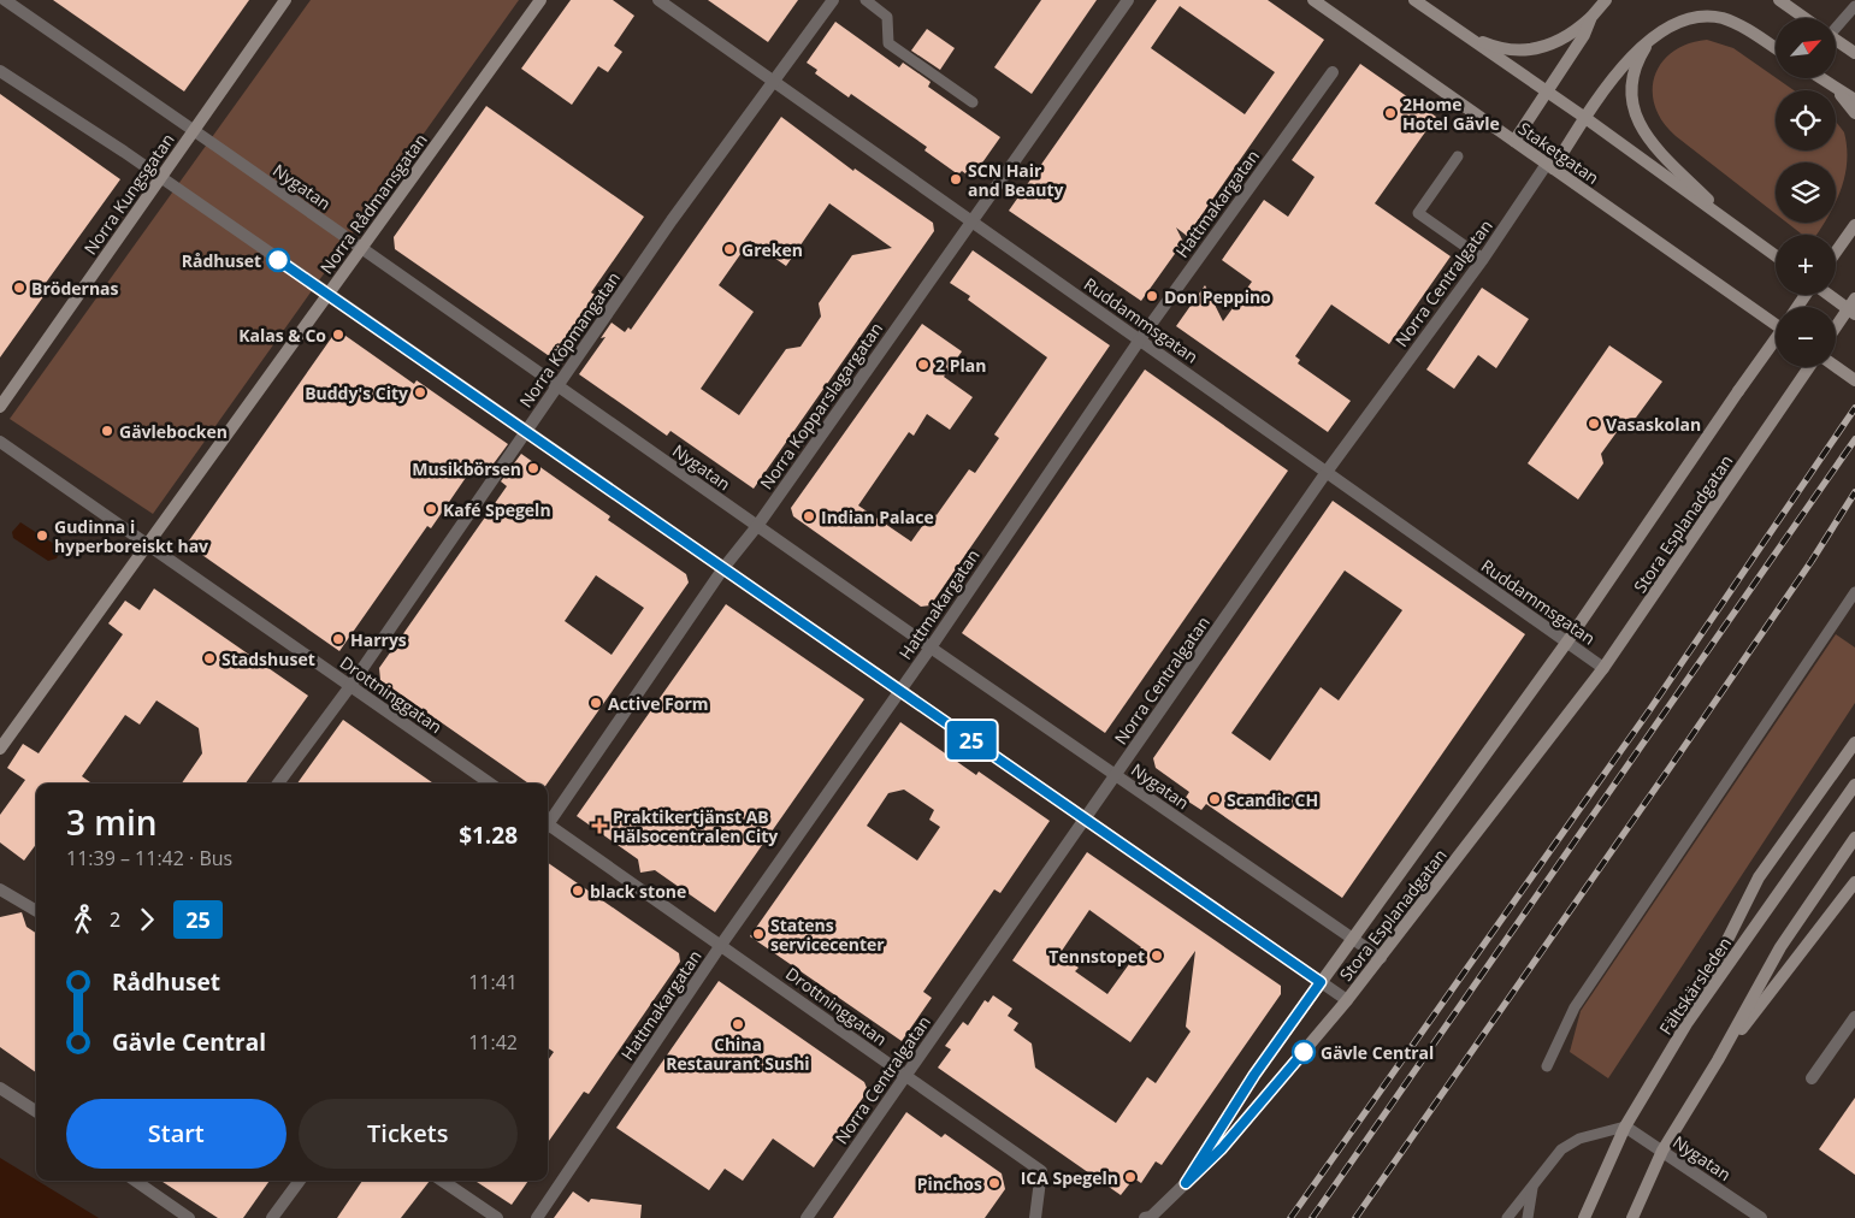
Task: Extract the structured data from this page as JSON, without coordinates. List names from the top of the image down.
{
  "streets": {
    "street": [
      "Staketgatan",
      "Nygatan",
      "Norra Kungsgatan",
      "Norra Rådmansgatan",
      "Hattmakargatan",
      "Norra Centralgatan",
      "Ruddammsgatan",
      "Norra Köpmangatan",
      "Norra Kopparslagargatan",
      "Stora Esplanadgatan",
      "Drottninggatan",
      "Fältskärsleden"
    ]
  },
  "crossings": [
    ["Staketgatan", "Norra Centralgatan"],
    ["Nygatan", "Norra Kungsgatan"],
    ["Nygatan", "Norra Rådmansgatan"],
    ["Nygatan", "Hattmakargatan"],
    ["Nygatan", "Norra Centralgatan"],
    ["Nygatan", "Norra Köpmangatan"],
    ["Nygatan", "Norra Kopparslagargatan"],
    ["Nygatan", "Stora Esplanadgatan"],
    ["Nygatan", "Fältskärsleden"],
    ["Norra Rådmansgatan", "Drottninggatan"],
    ["Hattmakargatan", "Ruddammsgatan"],
    ["Hattmakargatan", "Drottninggatan"],
    ["Norra Centralgatan", "Ruddammsgatan"],
    ["Norra Centralgatan", "Drottninggatan"],
    ["Ruddammsgatan", "Norra Köpmangatan"],
    ["Ruddammsgatan", "Norra Kopparslagargatan"],
    ["Ruddammsgatan", "Stora Esplanadgatan"],
    ["Norra Köpmangatan", "Drottninggatan"]
  ],
  "places": {
    "other": [
      "2Home Hotel Gävle",
      "SCN Hair and Beauty",
      "Greken",
      "Rådhuset",
      "Brödernas",
      "Don Peppino",
      "Kalas & Co",
      "2 Plan",
      "Buddy's City",
      "Vasaskolan",
      "Gävlebocken",
      "Musikbörsen",
      "Kafé Spegeln",
      "Indian Palace",
      "Gudinna i hyperboreiskt hav",
      "Harrys",
      "Stadshuset",
      "Active Form",
      "Scandic CH",
      "black stone",
      "Statens servicecenter",
      "Tennstopet",
      "China Restaurant Sushi",
      "Gävle Central",
      "ICA Spegeln",
      "Pinchos"
    ],
    "health": ["Praktikertjänst AB Hälsocentralen City"]
  },
  "lines": ["bus line 25"],
  "north": "top right",
  "page": {
    "on_map": "25",
    "map_buttons": ["+", "−"],
    "heading": ["3 min", "11:39 – 11:42 · Bus", "$1.28"],
    "legs": ["2", "25"],
    "list": [
      {
        "name": "Rådhuset",
        "value": "11:41"
      },
      {
        "name": "Gävle Central",
        "value": "11:42"
      }
    ],
    "buttons": ["Start", "Tickets"]
  }
}
